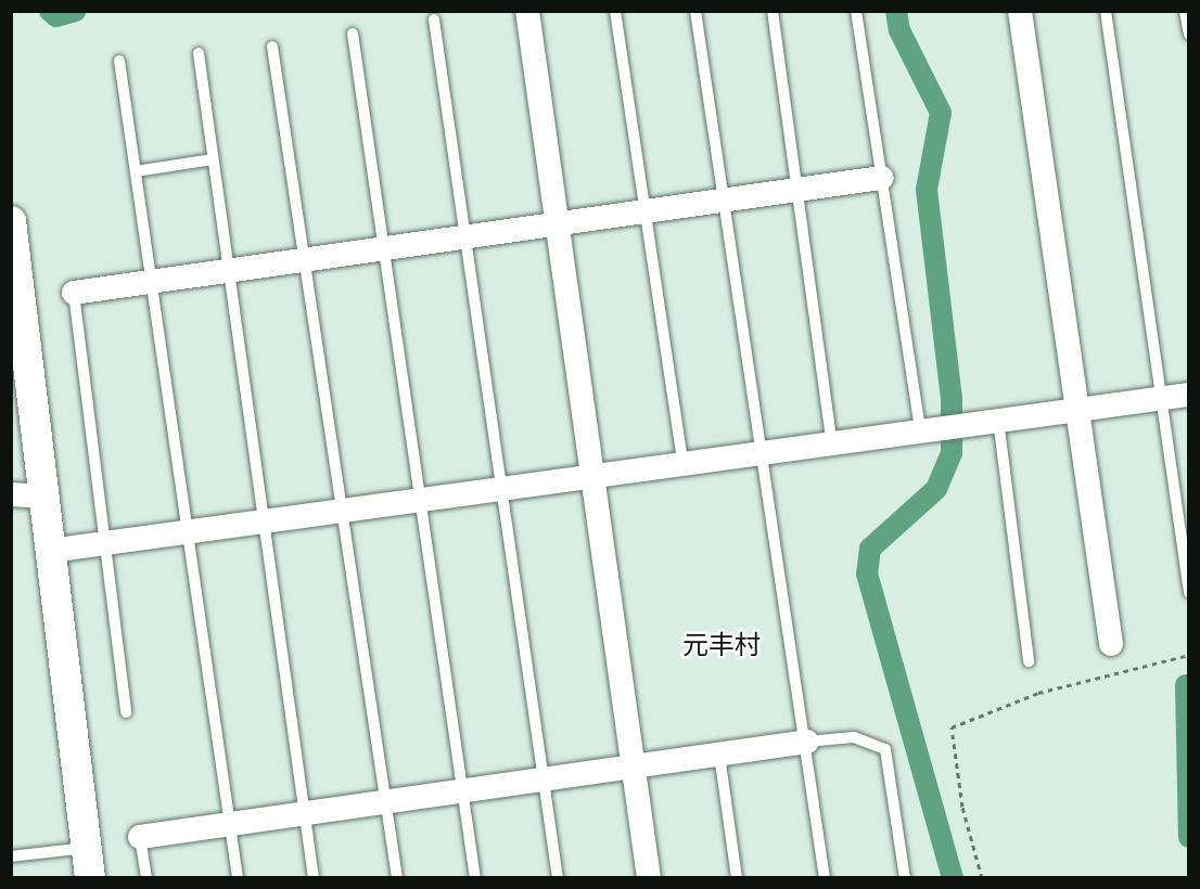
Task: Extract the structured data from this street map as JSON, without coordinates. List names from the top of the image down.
{
  "districts": ["元丰村"]
}
